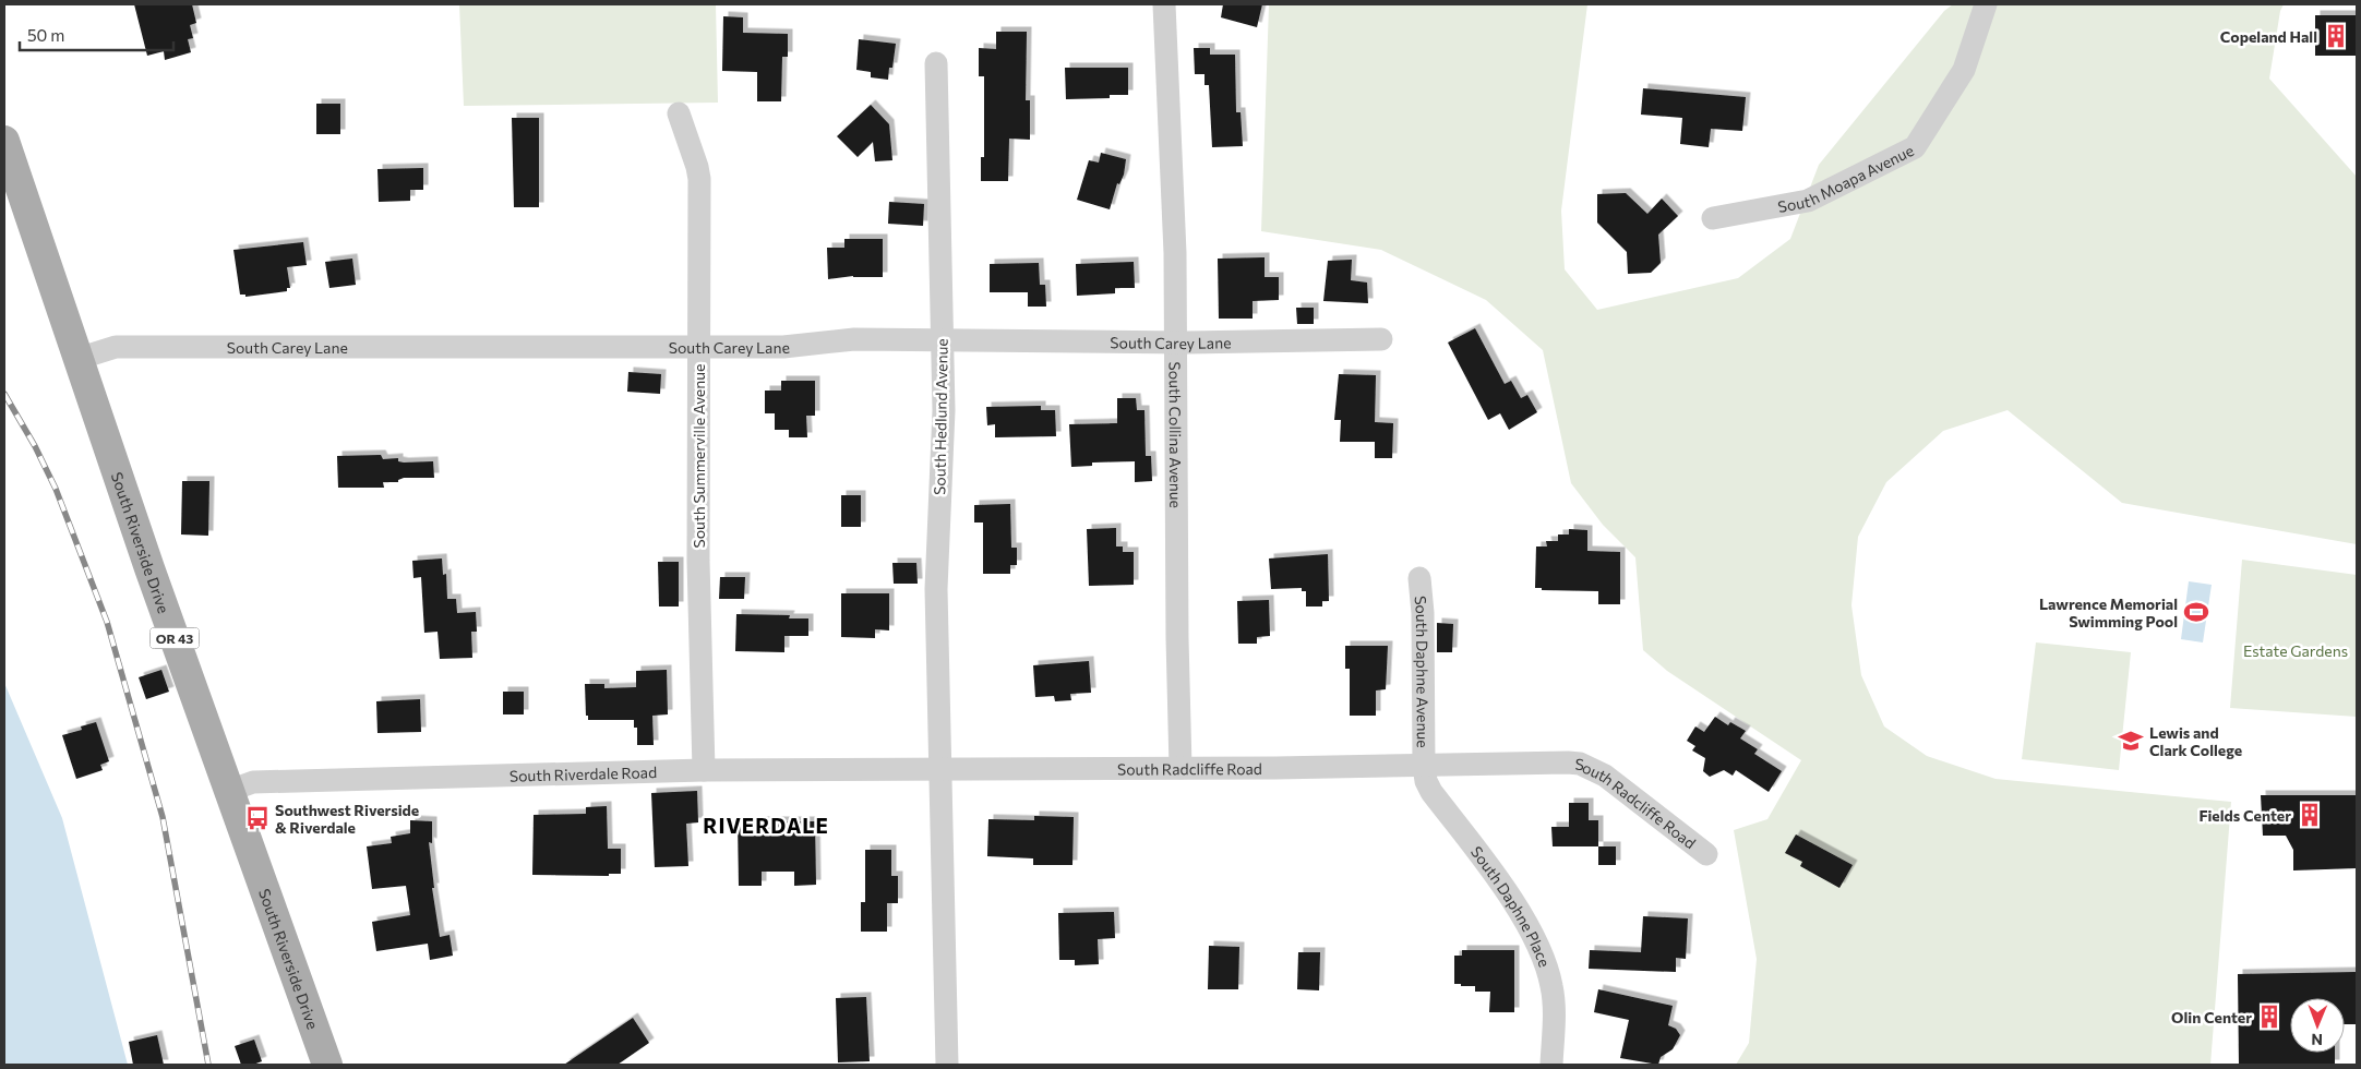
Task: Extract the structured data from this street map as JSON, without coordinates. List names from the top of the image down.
{
  "streets": {
    "main road": ["South Riverside Drive", "OR 43"],
    "street": [
      "South Moapa Avenue",
      "South Carey Lane",
      "South Hedlund Avenue",
      "South Collina Avenue",
      "South Summerville Avenue",
      "South Daphne Avenue",
      "South Radcliffe Road",
      "South Riverdale Road",
      "South Daphne Place"
    ]
  },
  "crossings": [
    ["South Carey Lane", "South Hedlund Avenue"],
    ["South Carey Lane", "South Collina Avenue"],
    ["South Carey Lane", "South Summerville Avenue"],
    ["South Carey Lane", "South Riverside Drive"],
    ["South Hedlund Avenue", "South Radcliffe Road"],
    ["South Hedlund Avenue", "South Riverdale Road"],
    ["South Collina Avenue", "South Radcliffe Road"],
    ["South Summerville Avenue", "South Riverdale Road"],
    ["South Riverside Drive", "South Riverdale Road"],
    ["South Daphne Avenue", "South Radcliffe Road"],
    ["South Daphne Avenue", "South Daphne Place"],
    ["South Radcliffe Road", "South Riverdale Road"],
    ["South Radcliffe Road", "South Daphne Place"]
  ],
  "districts": ["RIVERDALE"],
  "parks": ["Estate Gardens"],
  "places": {
    "building": ["Copeland Hall", "Fields Center", "Olin Center"],
    "sports": ["Lawrence Memorial Swimming Pool"],
    "school or university": ["Lewis and Clark College"],
    "bus stop": ["Southwest Riverside & Riverdale"]
  },
  "scale_bar": "50 m",
  "north": "bottom"
}
